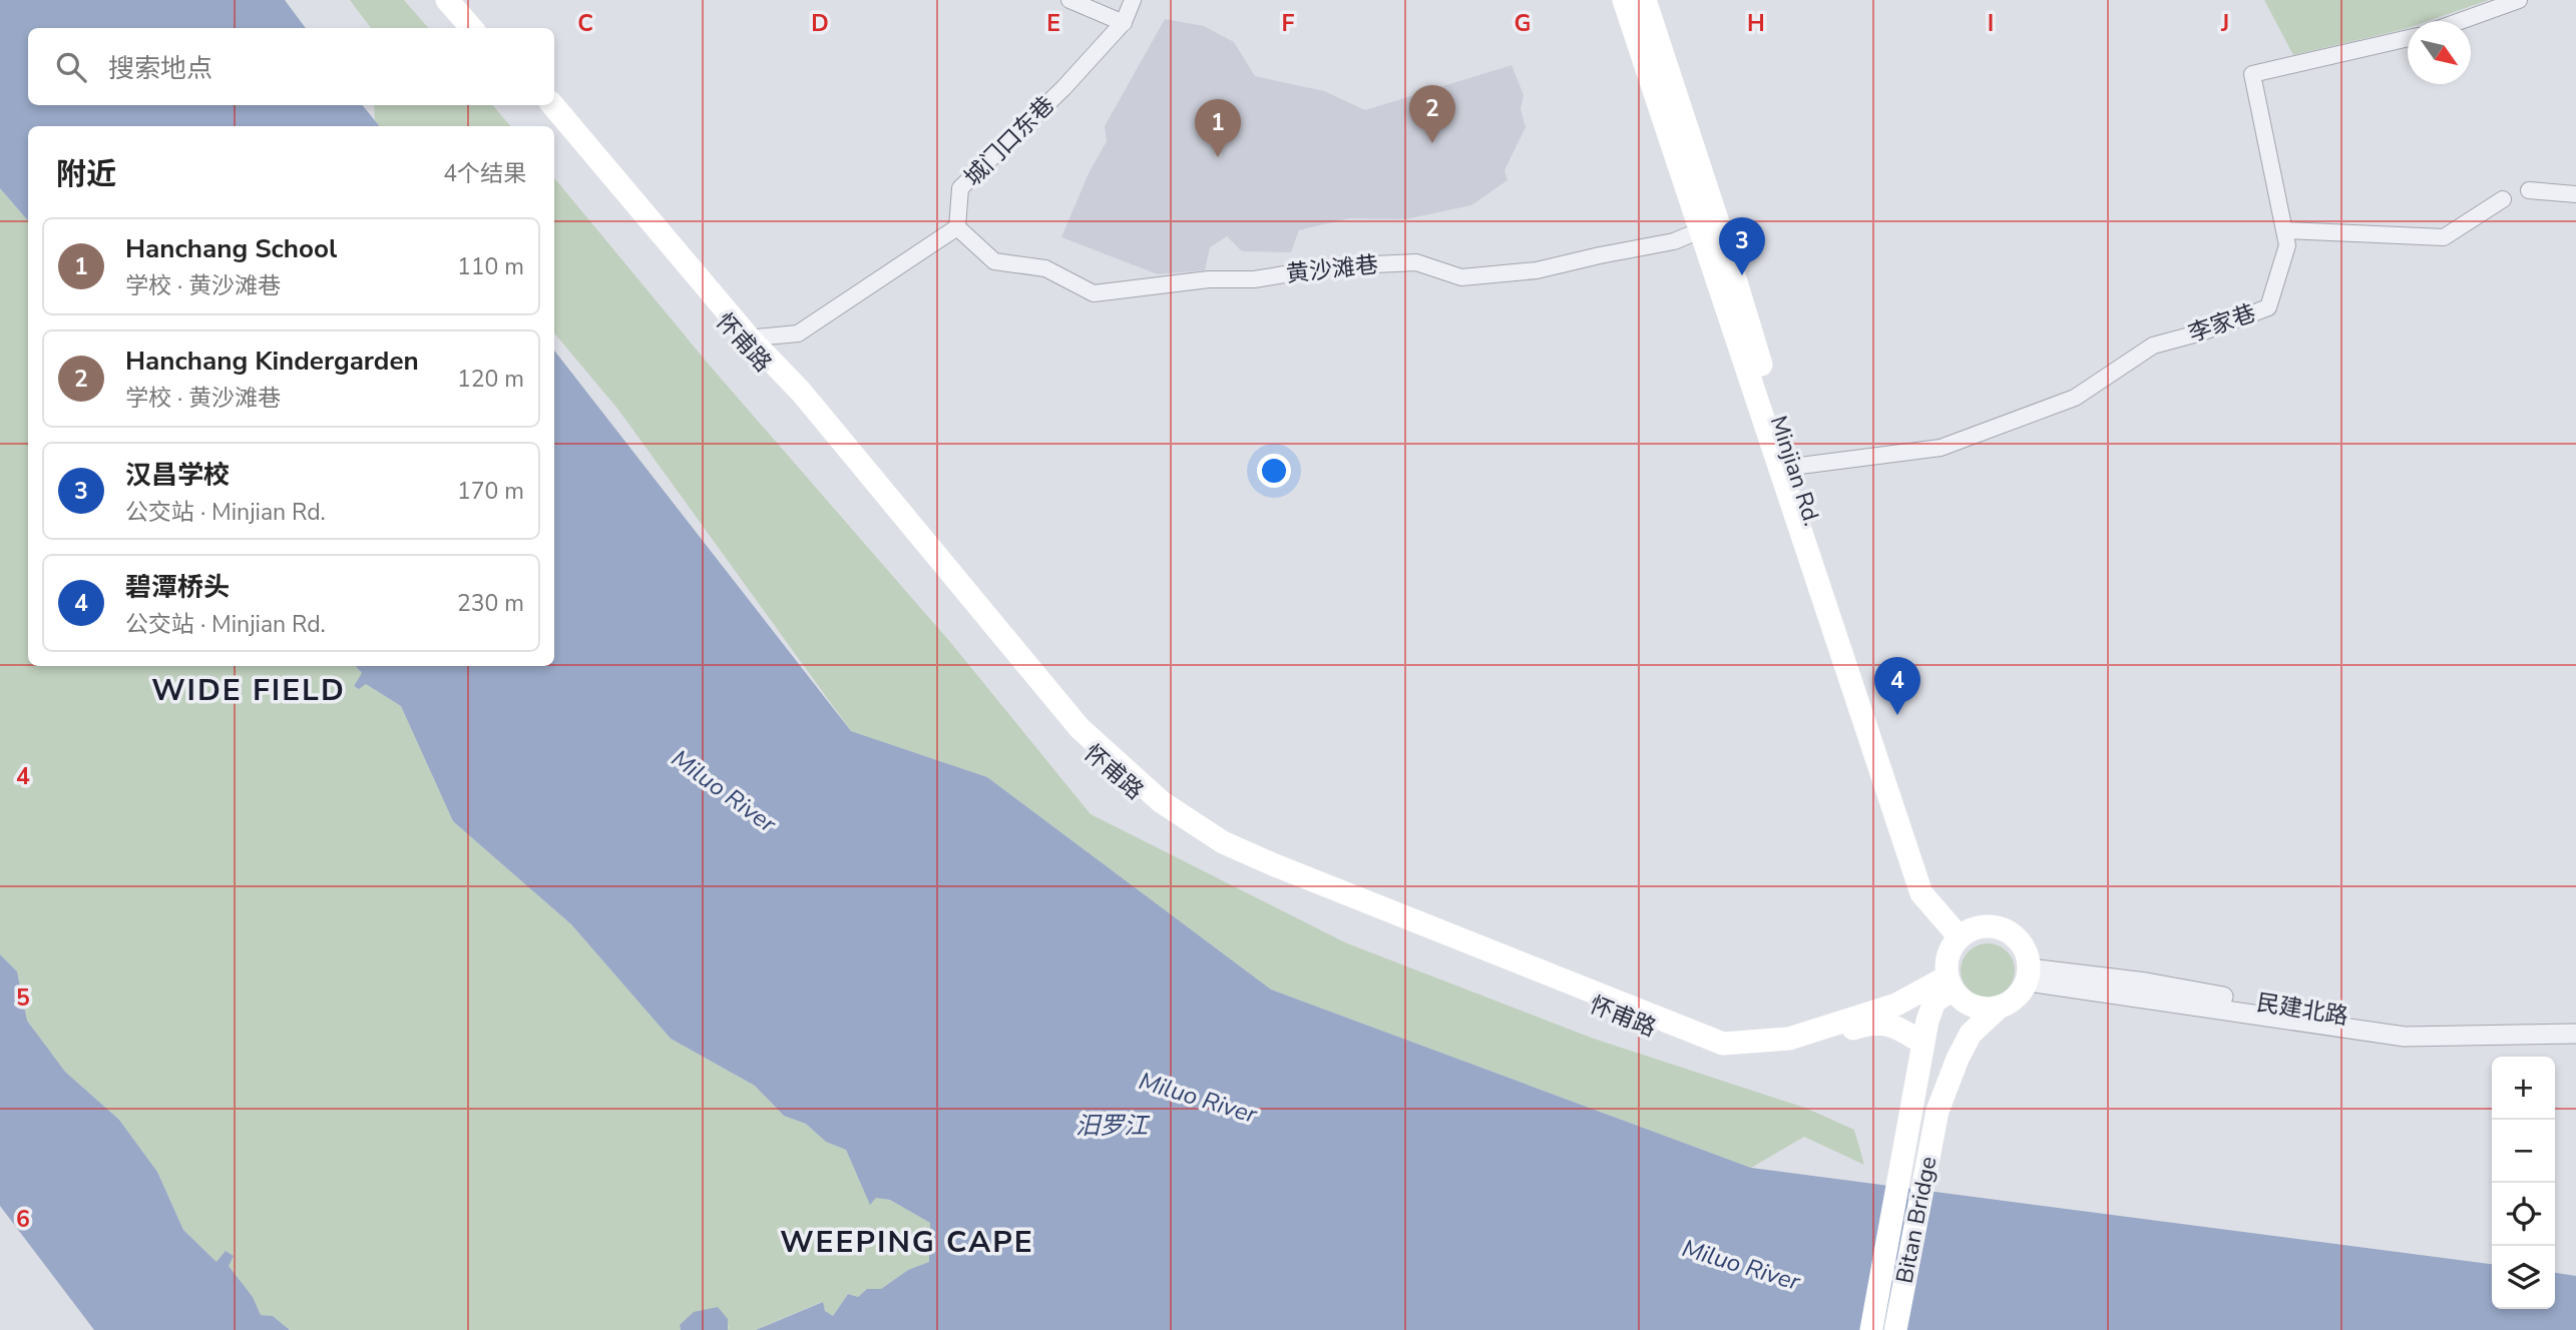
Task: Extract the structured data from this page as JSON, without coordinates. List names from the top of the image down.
{
  "streets": {
    "main road": ["怀甫路", "Minjian Rd.", "Bitan Bridge"],
    "street": [
      "城门口东巷",
      "黄沙滩巷",
      "李家巷",
      "民建北路"
    ]
  },
  "crossings": [
    ["城门口东巷", "黄沙滩巷"],
    ["黄沙滩巷", "Minjian Rd."],
    ["李家巷", "Minjian Rd."],
    ["Minjian Rd.", "民建北路"],
    ["Minjian Rd.", "Bitan Bridge"],
    ["民建北路", "Bitan Bridge"]
  ],
  "districts": ["WIDE FIELD", "WEEPING CAPE"],
  "water": ["Miluo River", "汨罗江"],
  "north": "bottom right",
  "page": {
    "search": "搜索地点",
    "pins": [
      "2",
      "1",
      "3",
      "4"
    ],
    "heading": ["附近", "4个结果"],
    "list": [
      {
        "mark": "1",
        "name": "Hanchang School",
        "note": "学校 · 黄沙滩巷",
        "value": "110 m"
      },
      {
        "mark": "2",
        "name": "Hanchang Kindergarden",
        "note": "学校 · 黄沙滩巷",
        "value": "120 m"
      },
      {
        "mark": "3",
        "name": "汉昌学校",
        "note": "公交站 · Minjian Rd.",
        "value": "170 m"
      },
      {
        "mark": "4",
        "name": "碧潭桥头",
        "note": "公交站 · Minjian Rd.",
        "value": "230 m"
      }
    ],
    "map_buttons": ["+", "−"]
  },
  "grid": {
    "columns": [
      "C",
      "D",
      "E",
      "F",
      "G",
      "H",
      "I",
      "J"
    ],
    "rows": ["4", "5", "6"]
  }
}
